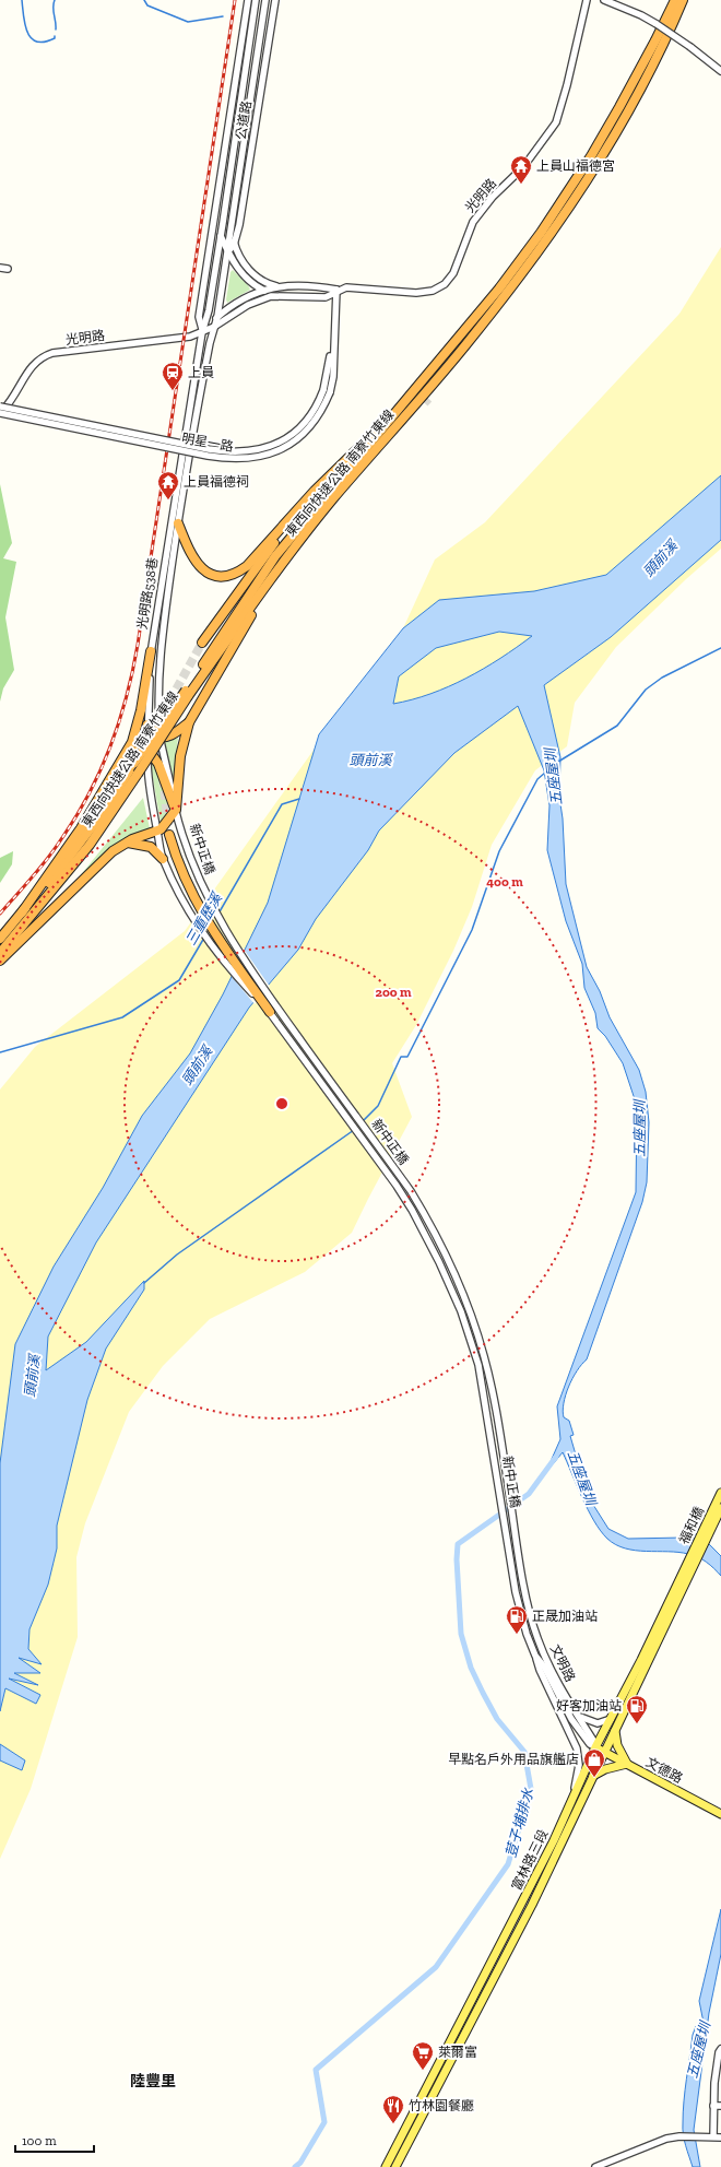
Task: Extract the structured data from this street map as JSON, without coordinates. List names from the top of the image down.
{
  "streets": {
    "highway": ["東西向快速公路 南寮竹東線"],
    "main road": ["福和橋", "文德路", "富林路三段"],
    "street": [
      "公道路",
      "光明路",
      "明星一路",
      "光明路538巷",
      "新中正橋",
      "文明路"
    ]
  },
  "crossings": [
    ["公道路", "光明路"],
    ["公道路", "光明路538巷"],
    ["光明路", "明星一路"],
    ["光明路", "光明路538巷"],
    ["光明路538巷", "新中正橋"],
    ["新中正橋", "文明路"],
    ["福和橋", "富林路三段"],
    ["文明路", "文德路"],
    ["文明路", "富林路三段"],
    ["文德路", "富林路三段"]
  ],
  "districts": ["陸豐里"],
  "water": [
    "頭前溪",
    "五座屋圳",
    "三重歷溪",
    "荳子埔排水"
  ],
  "places": {
    "temple": ["上員山福德宮", "上員福德祠"],
    "station": ["上員"],
    "fuel station": ["正晟加油站", "好客加油站"],
    "shop": ["早點名戶外用品旗艦店"],
    "supermarket": ["萊爾富"],
    "restaurant": ["竹林園餐廳"]
  },
  "scale_bar": "100 m",
  "rings": ["400 m", "200 m"]
}
